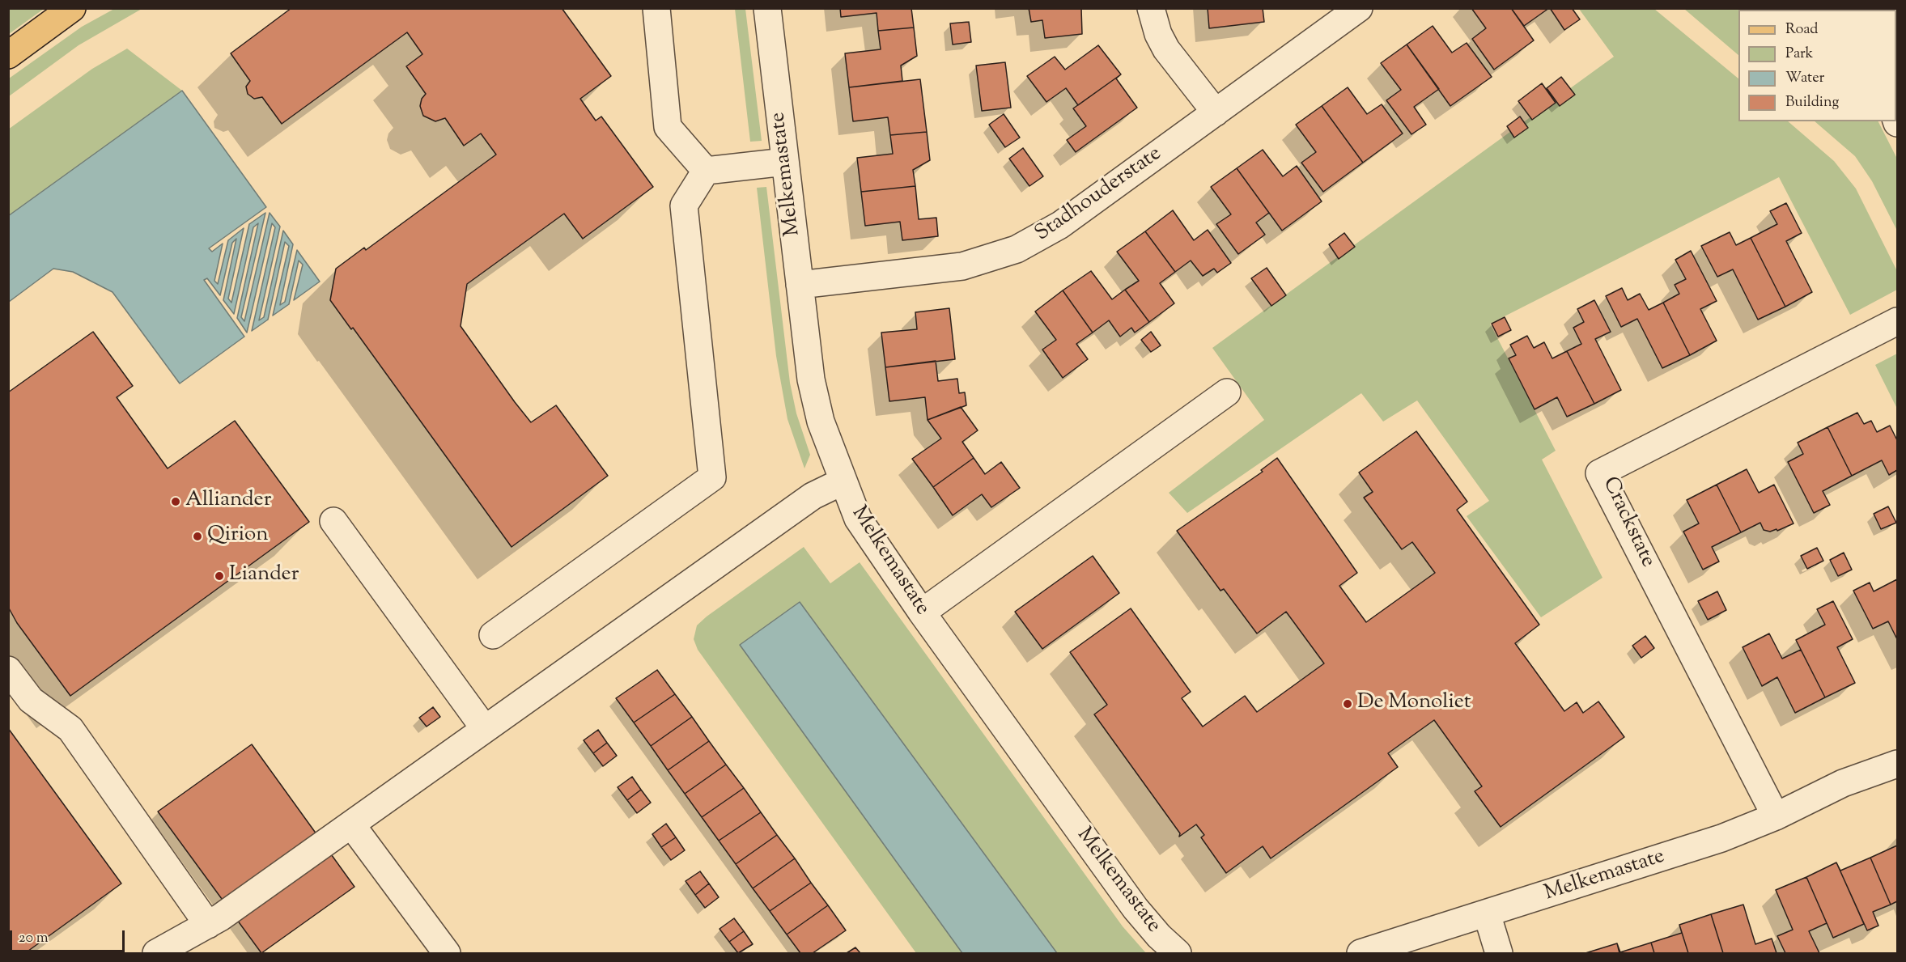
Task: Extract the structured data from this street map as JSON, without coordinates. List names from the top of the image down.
{
  "streets": {
    "street": ["Melkemastate", "Stadhouderstate", "Crackstate"]
  },
  "crossings": [
    ["Melkemastate", "Stadhouderstate"],
    ["Melkemastate", "Crackstate"]
  ],
  "places": [
    "Alliander",
    "Qirion",
    "Liander",
    "De Monoliet"
  ],
  "legend": [
    "Road",
    "Park",
    "Water",
    "Building"
  ],
  "scale_bar": "20 m"
}
